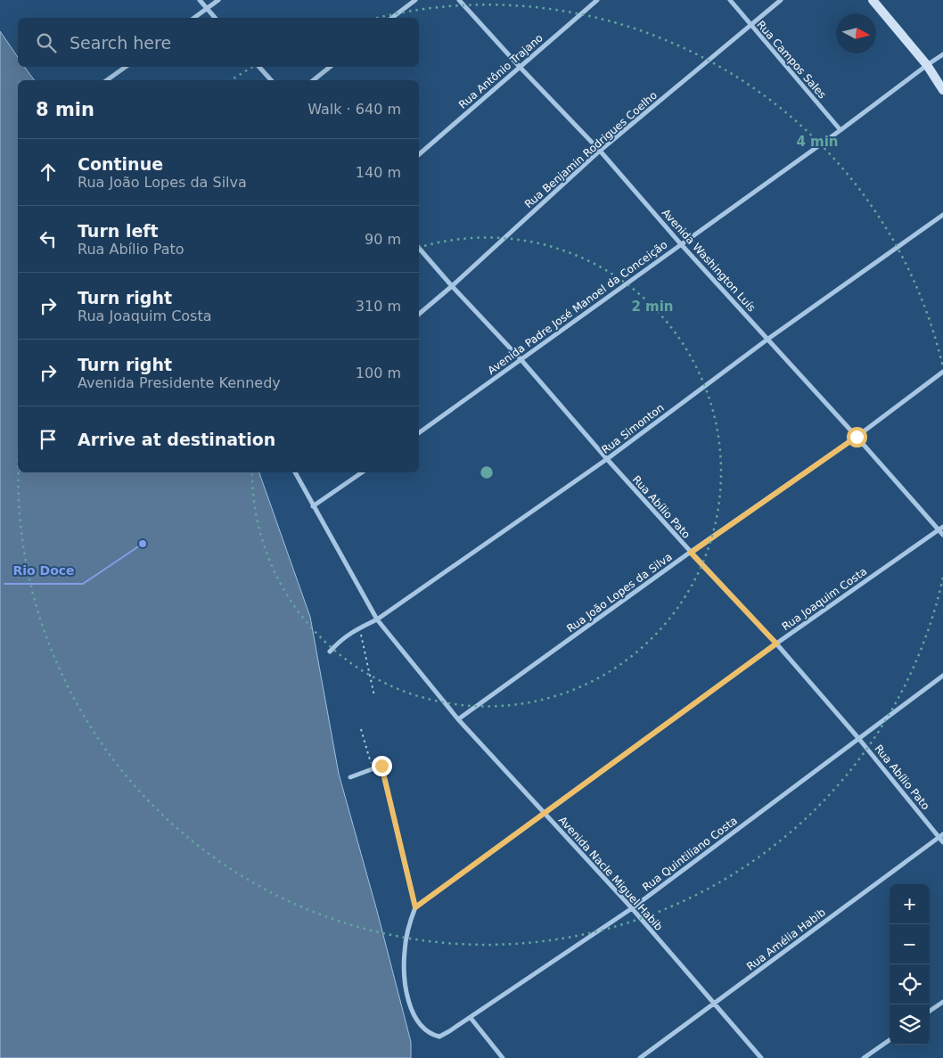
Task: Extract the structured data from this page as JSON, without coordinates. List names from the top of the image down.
{
  "streets": {
    "street": [
      "Rua Campos Sales",
      "Rua Antônio Trajano",
      "Rua Benjamin Rodrigues Coelho",
      "Avenida Washington Luís",
      "Avenida Padre José Manoel da Conceição",
      "Rua Simonton",
      "Rua Abílio Pato",
      "Rua João Lopes da Silva",
      "Rua Joaquim Costa",
      "Rua Quintiliano Costa",
      "Avenida Nacle Miguel Habib",
      "Rua Amélia Habib"
    ]
  },
  "crossings": [
    ["Rua Campos Sales", "Rua Benjamin Rodrigues Coelho"],
    ["Rua Campos Sales", "Avenida Padre José Manoel da Conceição"],
    ["Rua Antônio Trajano", "Avenida Washington Luís"],
    ["Rua Benjamin Rodrigues Coelho", "Avenida Washington Luís"],
    ["Rua Benjamin Rodrigues Coelho", "Rua Abílio Pato"],
    ["Avenida Washington Luís", "Avenida Padre José Manoel da Conceição"],
    ["Avenida Washington Luís", "Rua Simonton"],
    ["Avenida Washington Luís", "Rua João Lopes da Silva"],
    ["Avenida Washington Luís", "Rua Joaquim Costa"],
    ["Avenida Padre José Manoel da Conceição", "Rua Abílio Pato"],
    ["Rua Simonton", "Rua Abílio Pato"],
    ["Rua Simonton", "Avenida Nacle Miguel Habib"],
    ["Rua Abílio Pato", "Rua João Lopes da Silva"],
    ["Rua Abílio Pato", "Rua Joaquim Costa"],
    ["Rua Abílio Pato", "Rua Quintiliano Costa"],
    ["Rua Abílio Pato", "Rua Amélia Habib"],
    ["Rua João Lopes da Silva", "Avenida Nacle Miguel Habib"],
    ["Rua Joaquim Costa", "Rua Quintiliano Costa"],
    ["Rua Joaquim Costa", "Avenida Nacle Miguel Habib"],
    ["Rua Quintiliano Costa", "Avenida Nacle Miguel Habib"],
    ["Avenida Nacle Miguel Habib", "Rua Amélia Habib"]
  ],
  "places": ["Rio Doce"],
  "north": "right",
  "page": {
    "search": "Search here",
    "heading": ["8 min", "Walk · 640 m"],
    "list": [
      ["Continue", "Rua João Lopes da Silva", "140 m"],
      ["Turn left", "Rua Abílio Pato", "90 m"],
      ["Turn right", "Rua Joaquim Costa", "310 m"],
      ["Turn right", "Avenida Presidente Kennedy", "100 m"],
      "Arrive at destination"
    ],
    "map_buttons": ["+", "−"]
  },
  "rings": ["4 min", "2 min"]
}
